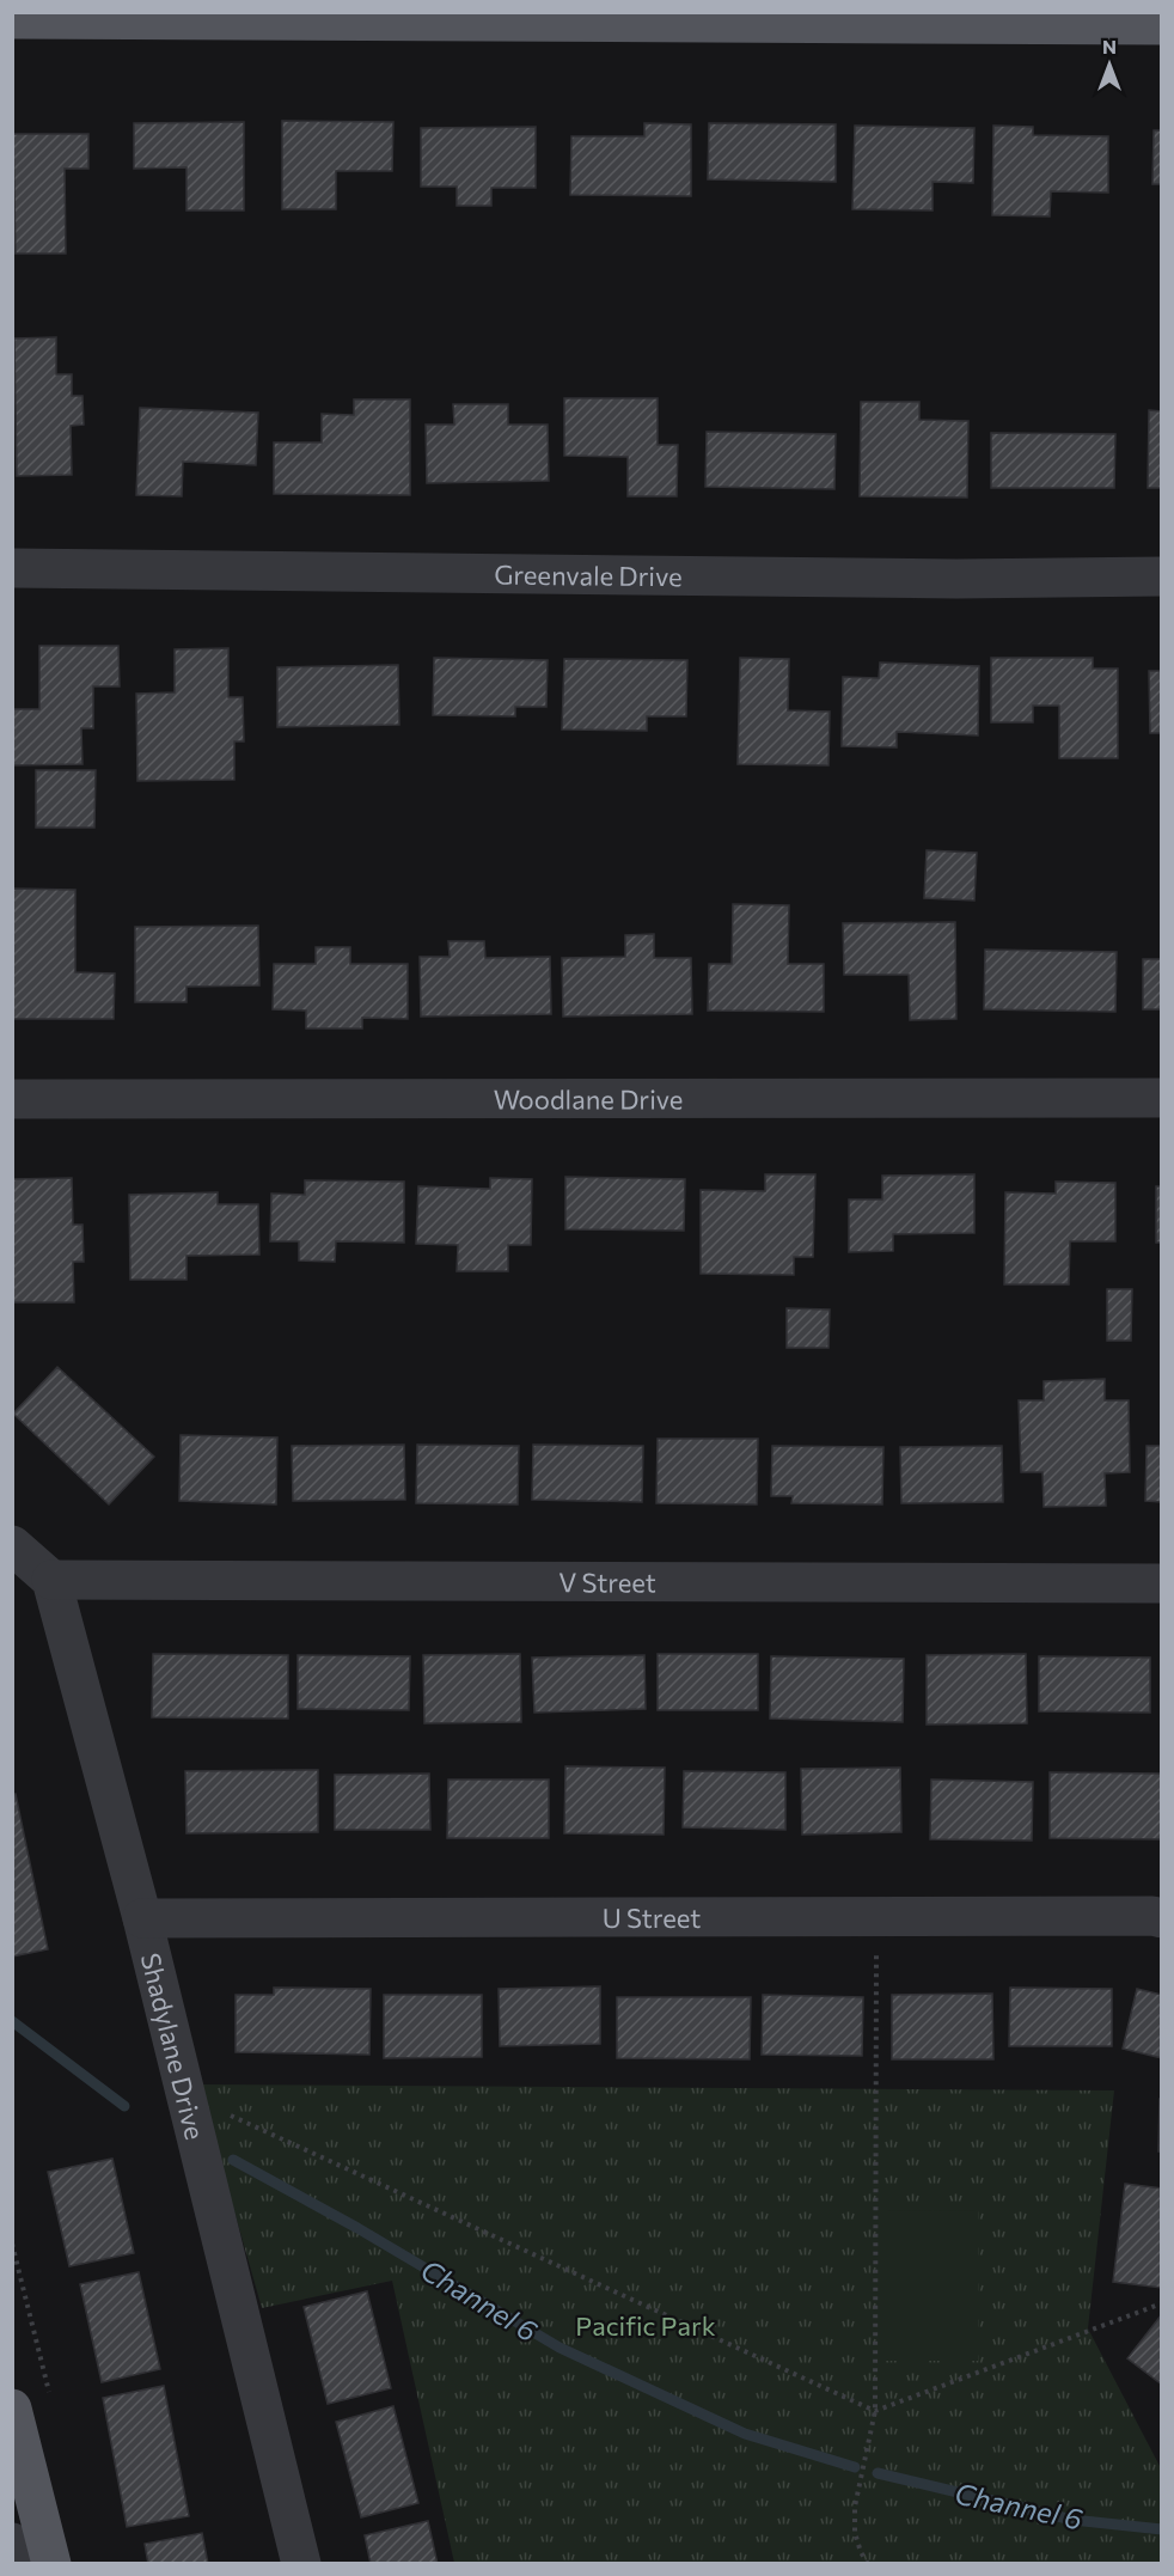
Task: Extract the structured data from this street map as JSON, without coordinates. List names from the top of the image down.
{
  "streets": {
    "street": [
      "Greenvale Drive",
      "Woodlane Drive",
      "V Street",
      "U Street",
      "Shadylane Drive"
    ]
  },
  "crossings": [
    ["V Street", "Shadylane Drive"],
    ["U Street", "Shadylane Drive"]
  ],
  "water": ["Channel 6"],
  "parks": ["Pacific Park"],
  "north": "top"
}
